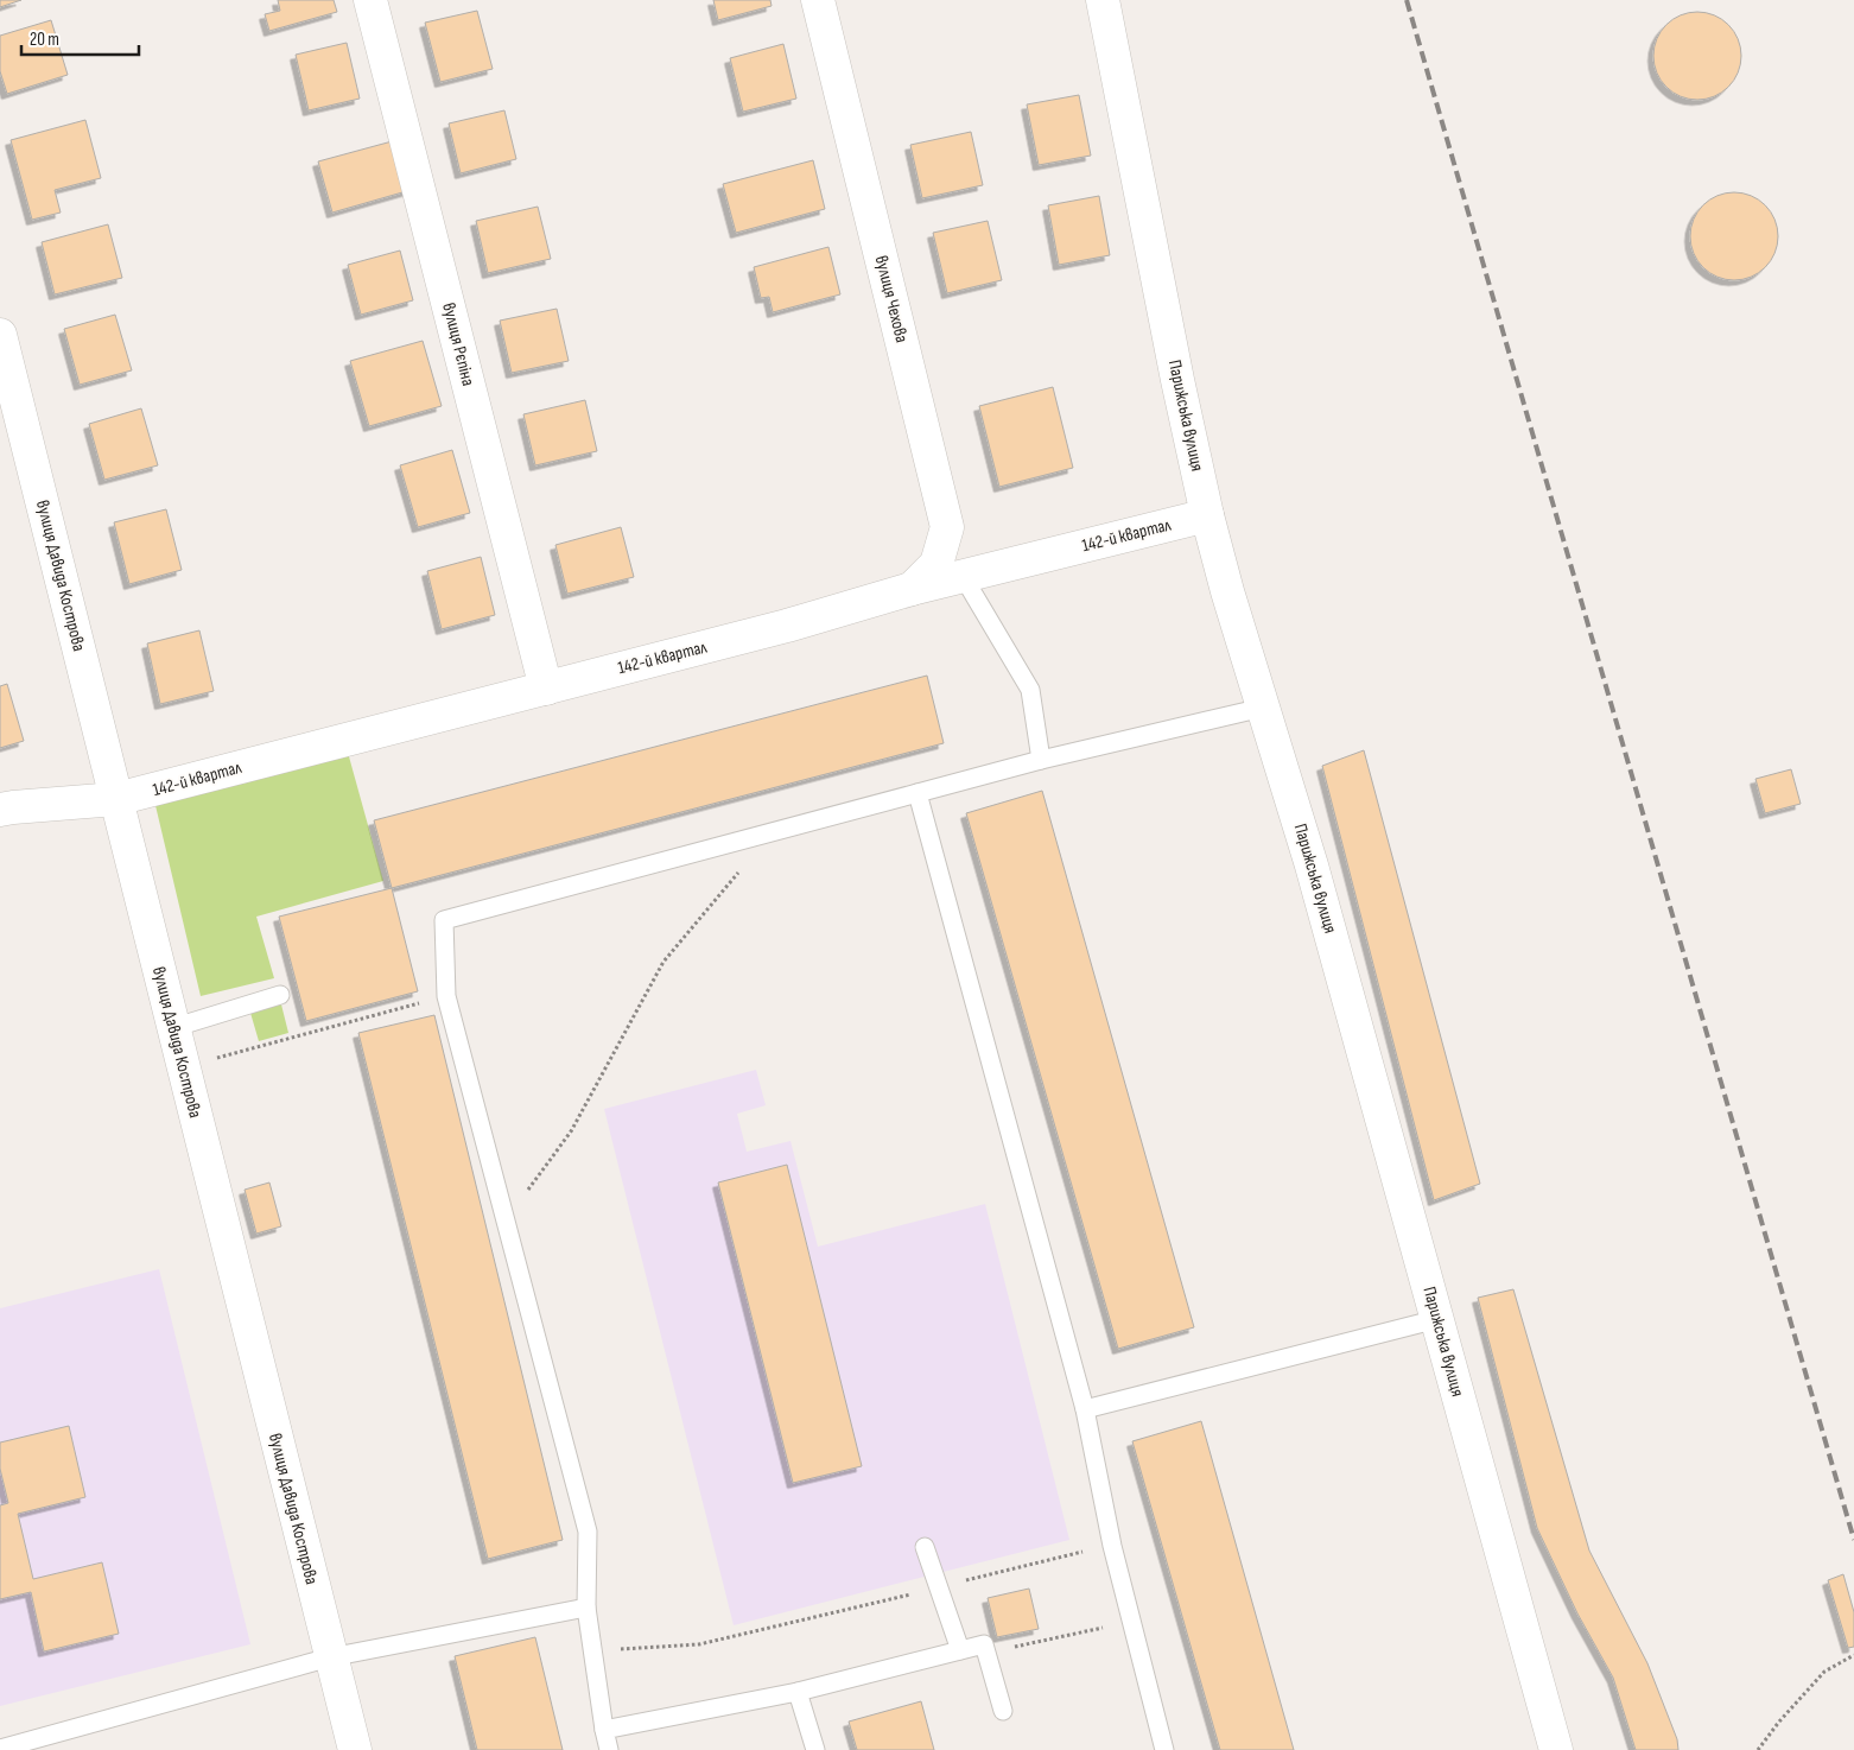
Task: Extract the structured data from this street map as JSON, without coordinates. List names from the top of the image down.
{
  "streets": {
    "street": [
      "вулиця Чехова",
      "вулиця Рєпіна",
      "Парижська вулиця",
      "142-й квартал",
      "вулиця Давида Кострова"
    ]
  },
  "crossings": [
    ["вулиця Чехова", "142-й квартал"],
    ["вулиця Рєпіна", "142-й квартал"],
    ["Парижська вулиця", "142-й квартал"],
    ["142-й квартал", "вулиця Давида Кострова"]
  ],
  "scale_bar": "20 m"
}
